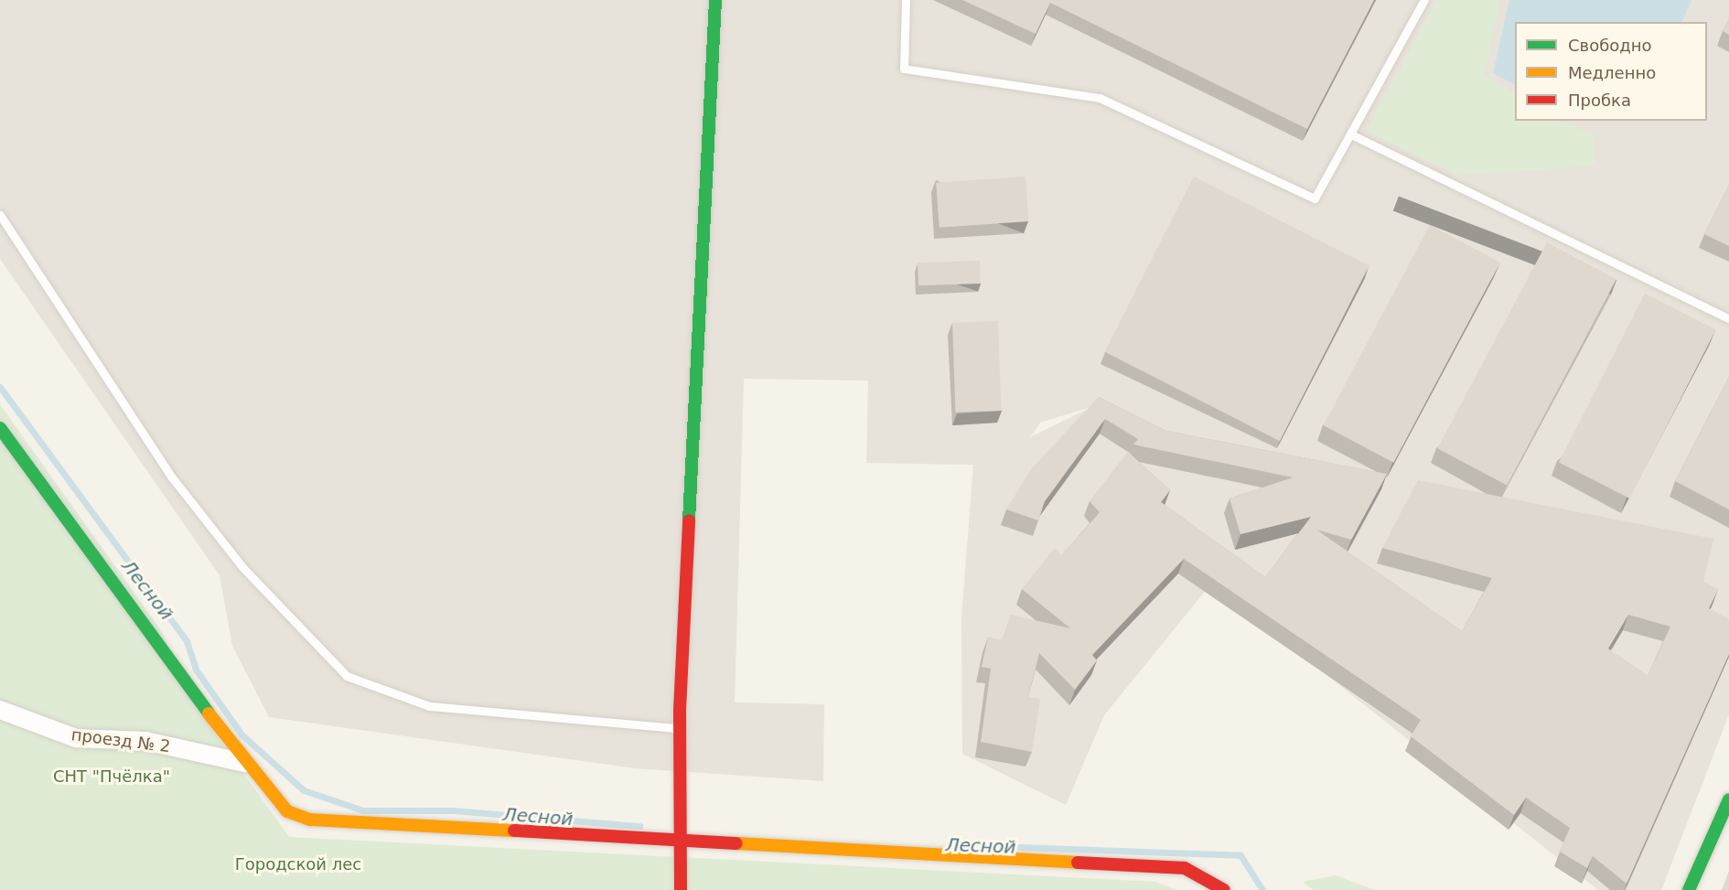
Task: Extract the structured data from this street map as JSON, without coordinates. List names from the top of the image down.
{
  "streets": {
    "street": ["проезд № 2"]
  },
  "water": ["Лесной"],
  "parks": ["СНТ \"Пчёлка\"", "Городской лес"],
  "legend": ["Свободно", "Медленно", "Пробка"]
}
